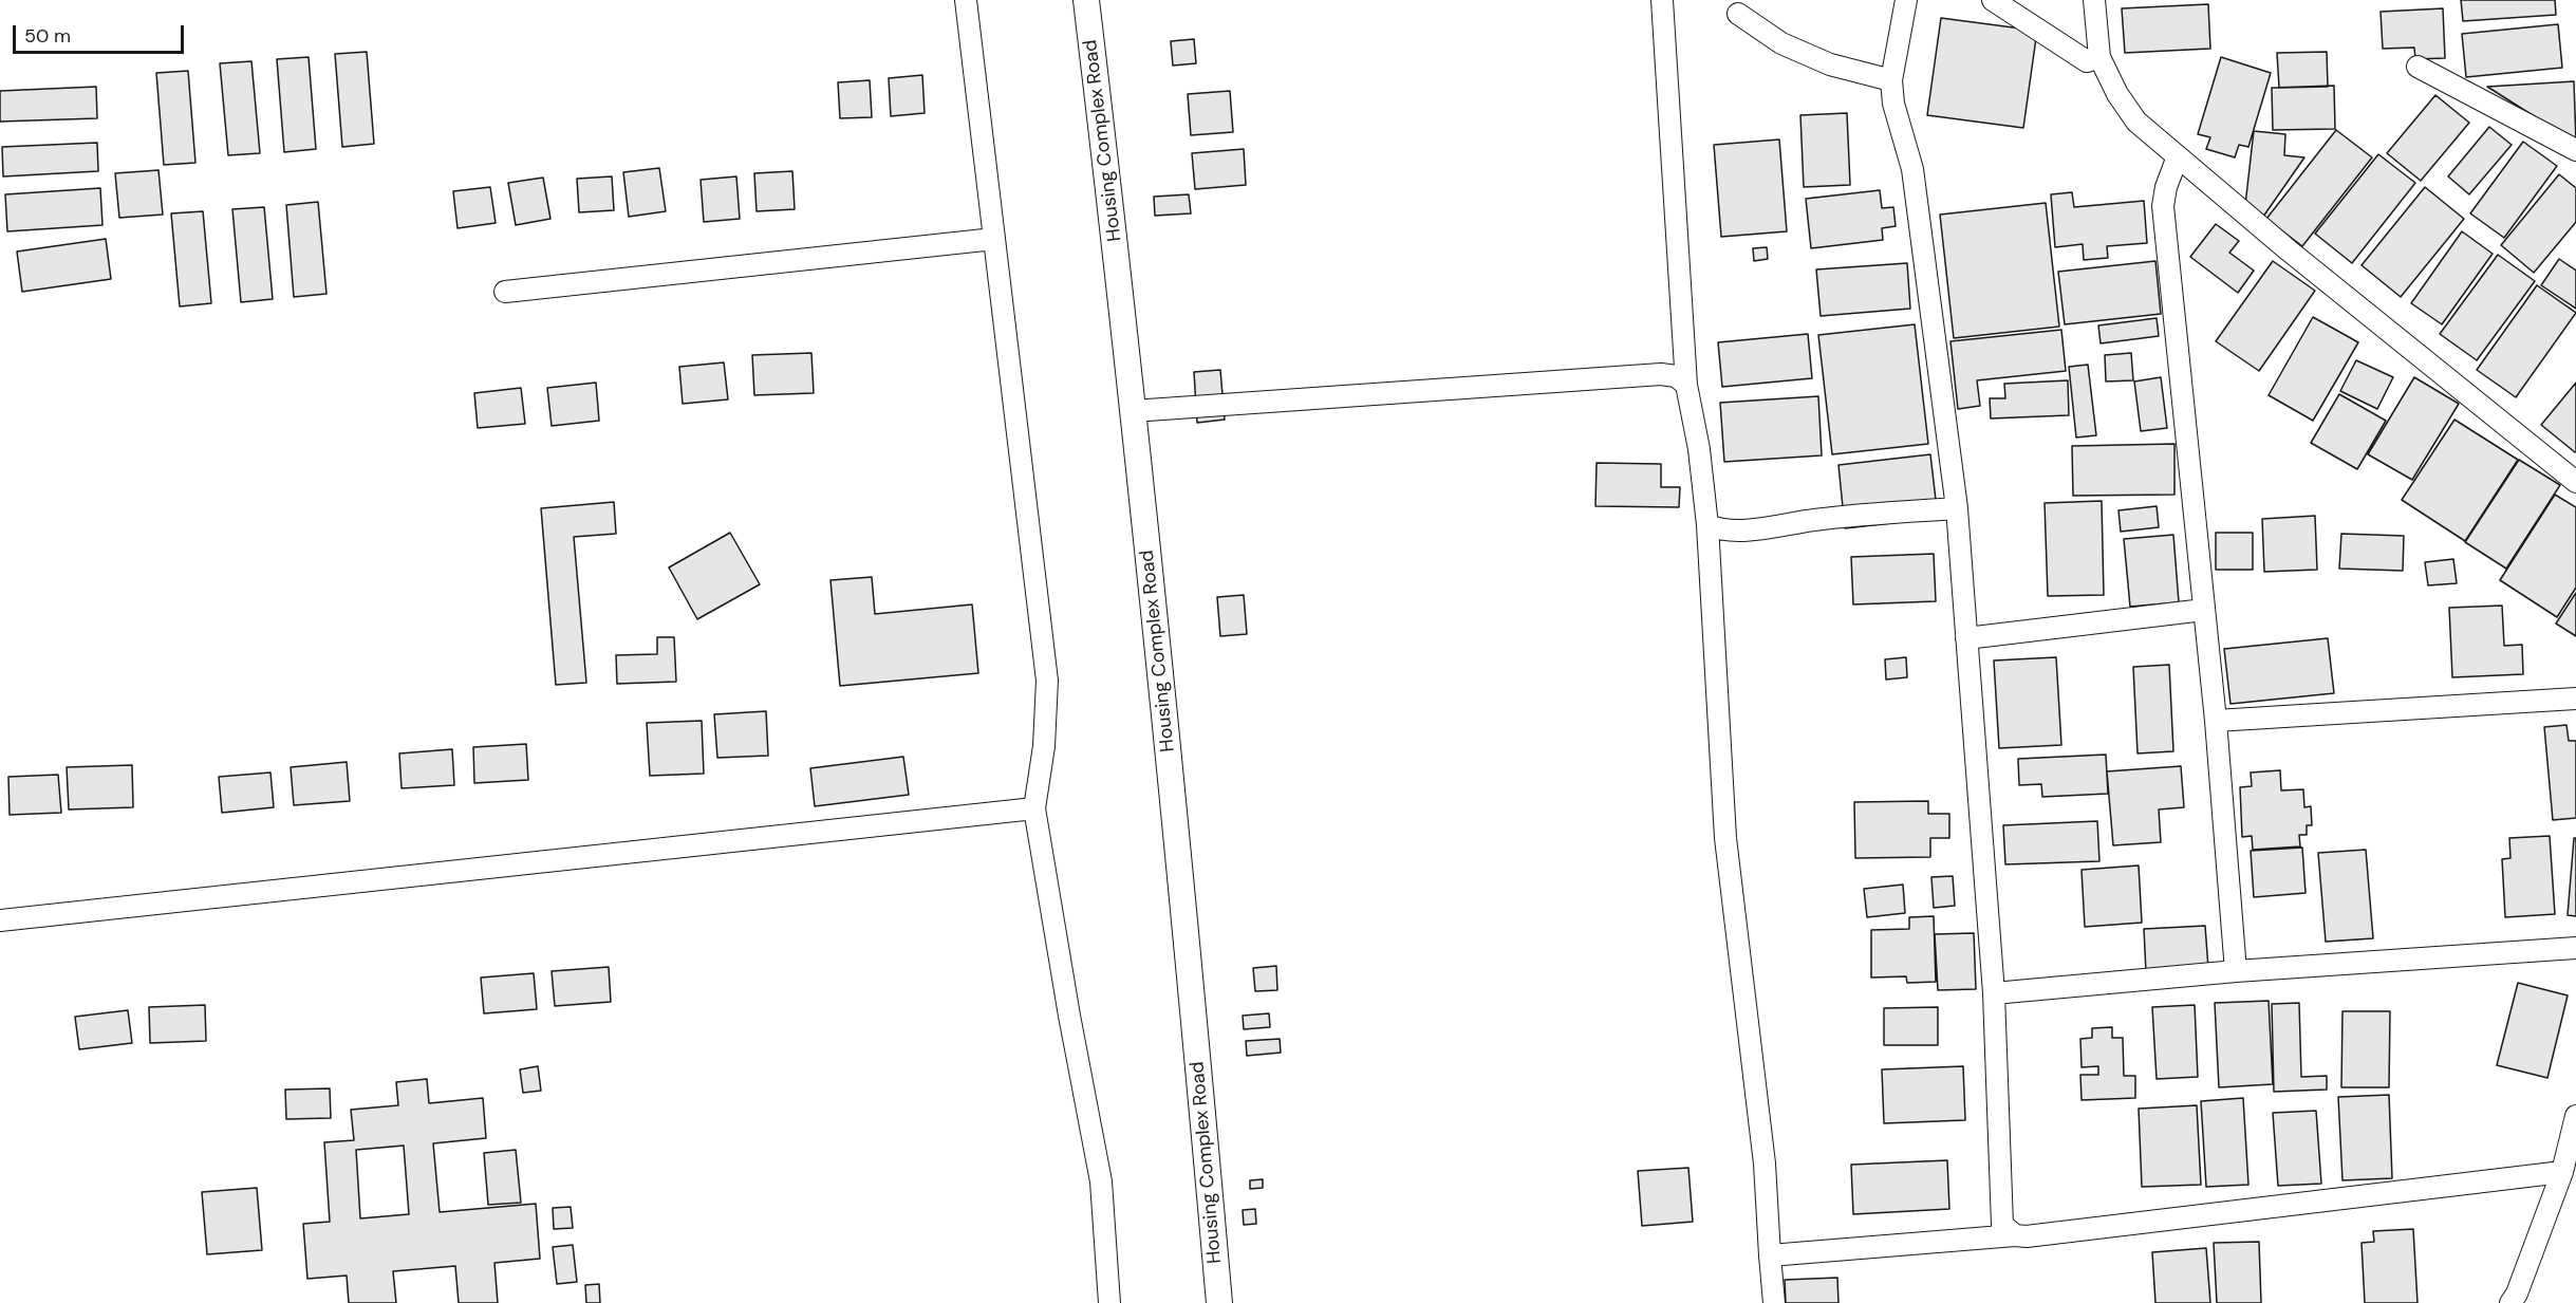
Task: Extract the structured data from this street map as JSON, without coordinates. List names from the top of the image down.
{
  "streets": {
    "street": ["Housing Complex Road"]
  },
  "scale_bar": "50 m"
}
